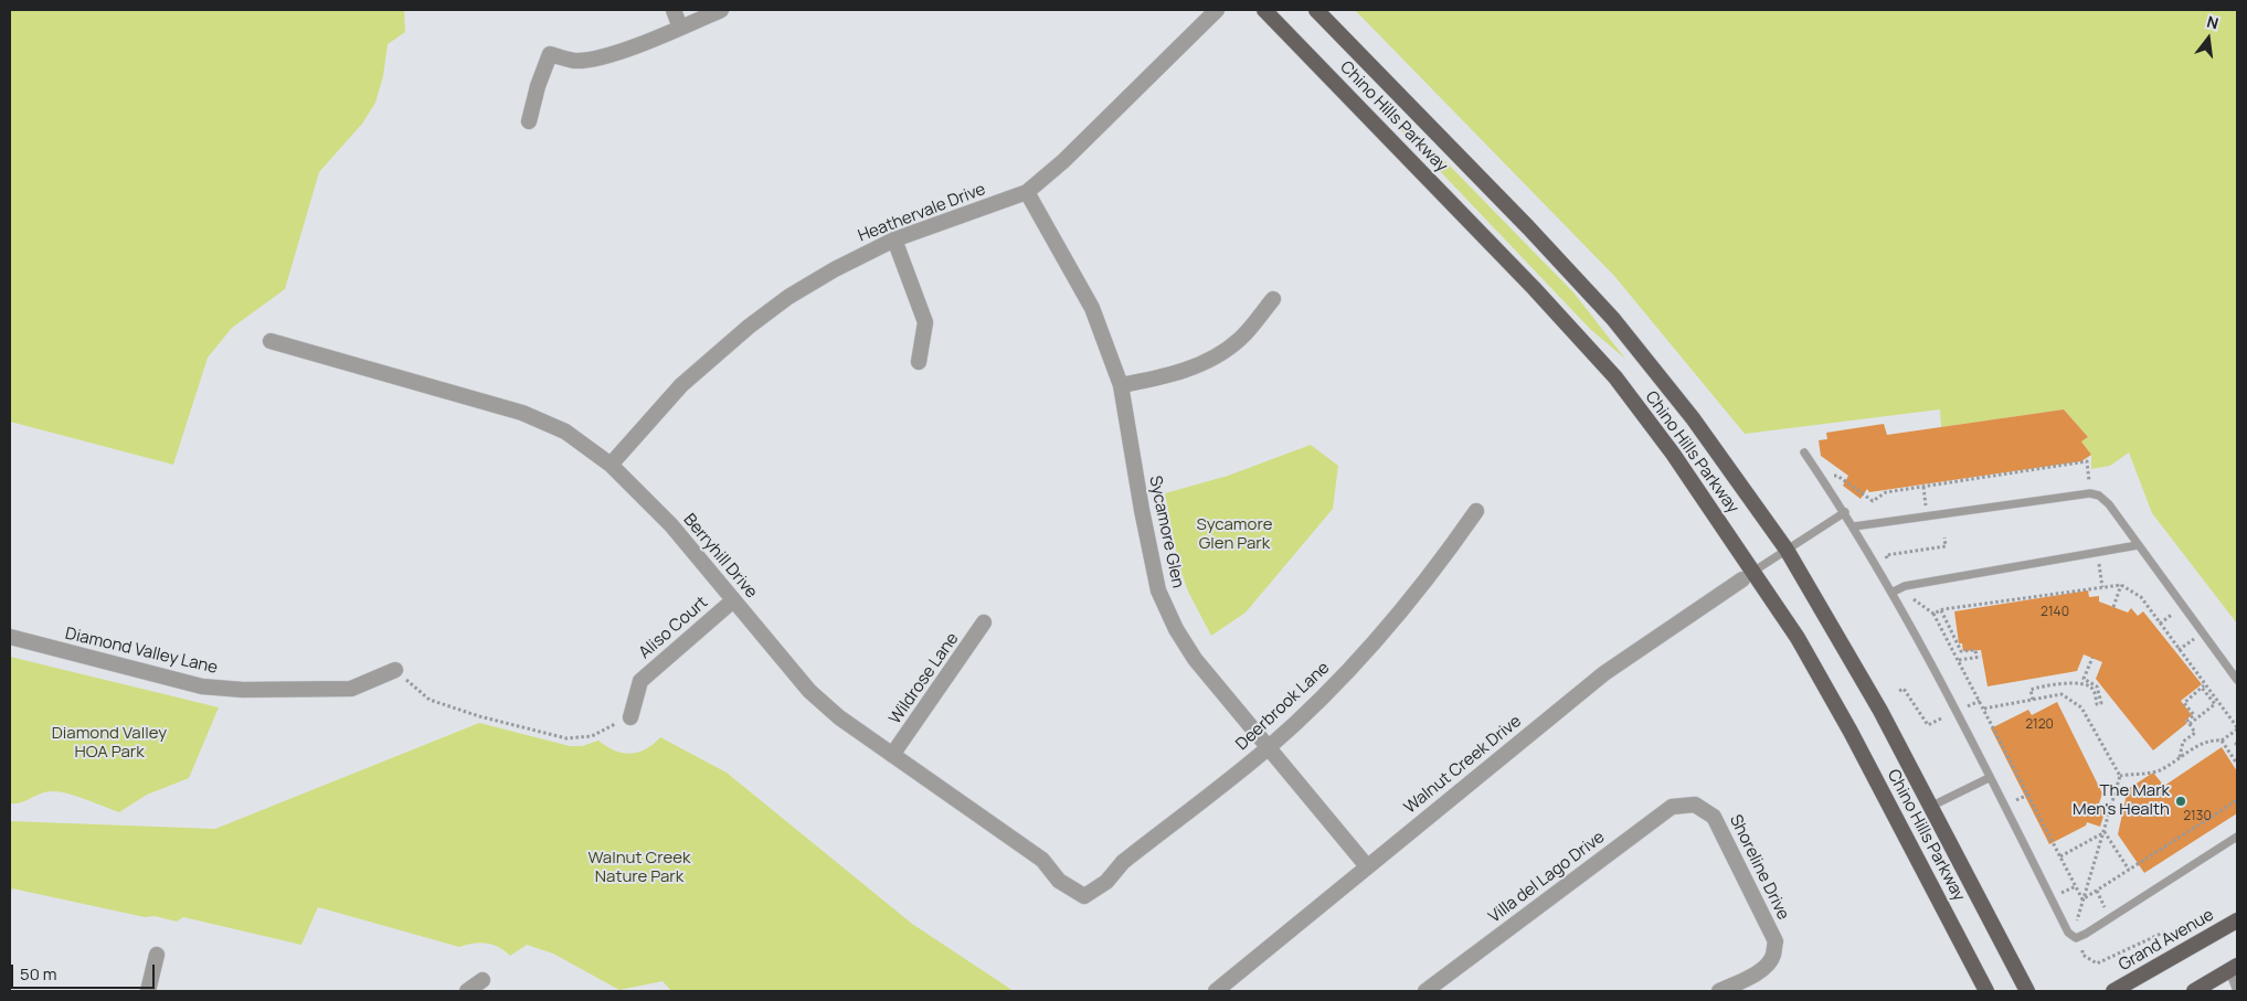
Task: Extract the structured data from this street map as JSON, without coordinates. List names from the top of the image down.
{
  "streets": {
    "main road": ["Chino Hills Parkway", "Grand Avenue"],
    "street": [
      "Heathervale Drive",
      "Sycamore Glen",
      "Berryhill Drive",
      "Aliso Court",
      "Diamond Valley Lane",
      "Wildrose Lane",
      "Deerbrook Lane",
      "Walnut Creek Drive",
      "Shoreline Drive",
      "Villa del Lago Drive"
    ]
  },
  "crossings": [
    ["Chino Hills Parkway", "Walnut Creek Drive"],
    ["Heathervale Drive", "Sycamore Glen"],
    ["Heathervale Drive", "Berryhill Drive"],
    ["Sycamore Glen", "Deerbrook Lane"],
    ["Sycamore Glen", "Walnut Creek Drive"],
    ["Berryhill Drive", "Aliso Court"],
    ["Berryhill Drive", "Wildrose Lane"],
    ["Berryhill Drive", "Deerbrook Lane"],
    ["Shoreline Drive", "Villa del Lago Drive"]
  ],
  "parks": ["Sycamore Glen Park", "Diamond Valley HOA Park", "Walnut Creek Nature Park"],
  "places": ["The Mark Men's Health"],
  "house_numbers": ["2140", "2120", "2130"],
  "scale_bar": "50 m",
  "north": "top"
}
